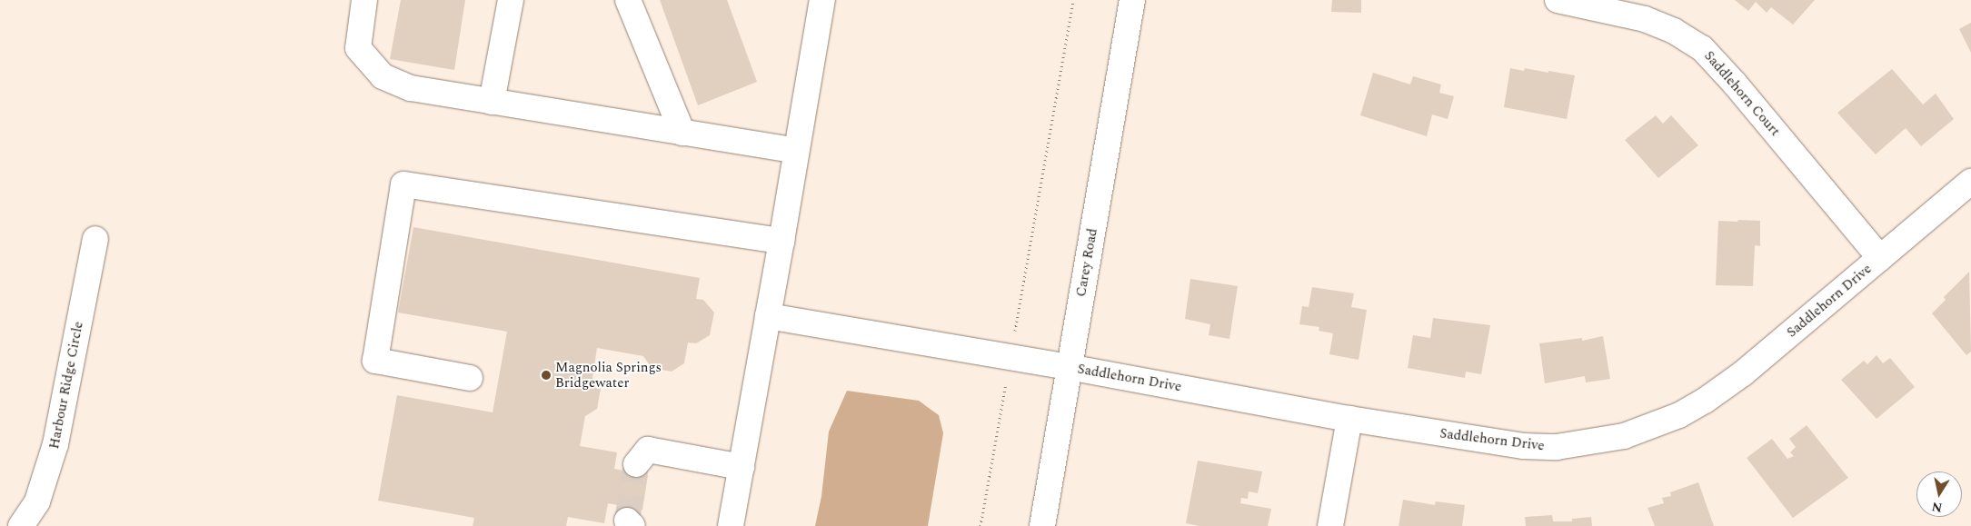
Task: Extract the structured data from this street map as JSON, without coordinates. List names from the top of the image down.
{
  "streets": {
    "street": [
      "Saddlehorn Court",
      "Carey Road",
      "Saddlehorn Drive",
      "Harbour Ridge Circle"
    ]
  },
  "crossings": [
    ["Saddlehorn Court", "Saddlehorn Drive"],
    ["Carey Road", "Saddlehorn Drive"]
  ],
  "places": ["Magnolia Springs Bridgewater"],
  "north": "bottom"
}
